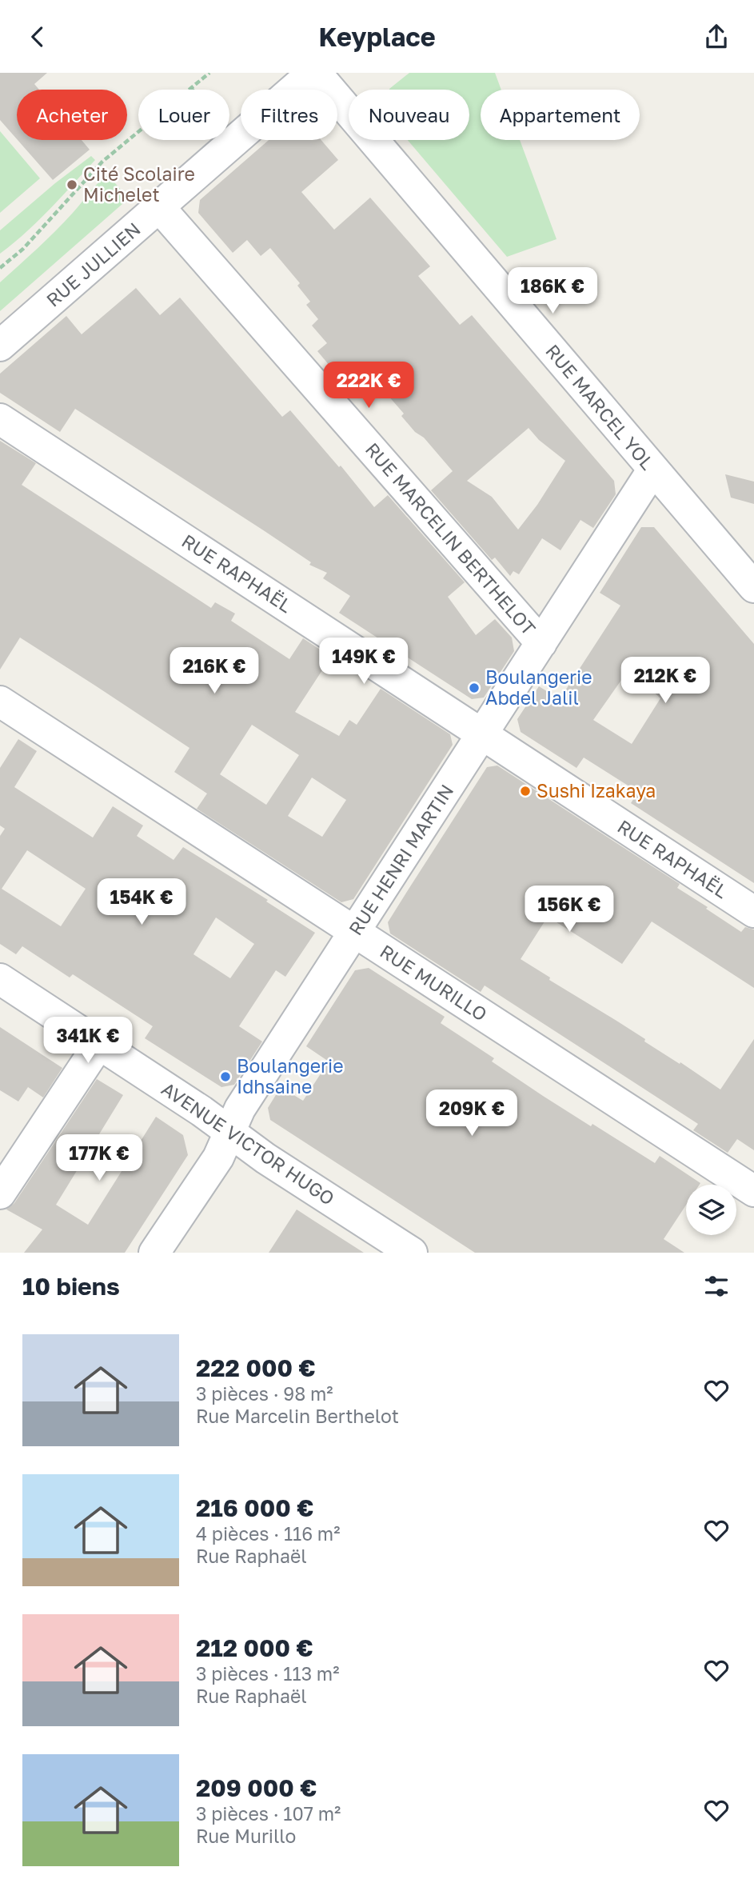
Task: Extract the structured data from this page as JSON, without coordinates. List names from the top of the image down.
{
  "streets": {
    "street": [
      "RUE JULLIEN",
      "RUE MARCEL YOL",
      "RUE MARCELIN BERTHELOT",
      "RUE RAPHAËL",
      "RUE HENRI MARTIN",
      "RUE MURILLO",
      "AVENUE VICTOR HUGO"
    ]
  },
  "crossings": [
    ["RUE JULLIEN", "RUE MARCEL YOL"],
    ["RUE JULLIEN", "RUE MARCELIN BERTHELOT"],
    ["RUE MARCEL YOL", "RUE HENRI MARTIN"],
    ["RUE MARCELIN BERTHELOT", "RUE HENRI MARTIN"],
    ["RUE RAPHAËL", "RUE HENRI MARTIN"],
    ["RUE HENRI MARTIN", "RUE MURILLO"],
    ["RUE HENRI MARTIN", "AVENUE VICTOR HUGO"]
  ],
  "places": [
    "Cité Scolaire Michelet",
    "Boulangerie Abdel Jalil",
    "Sushi Izakaya",
    "Boulangerie Idhsaine"
  ],
  "page": {
    "header": "Keyplace",
    "chip": [
      "Acheter",
      "Louer",
      "Filtres",
      "Nouveau",
      "Appartement"
    ],
    "price": [
      "186K €",
      "222K €",
      "149K €",
      "216K €",
      "212K €",
      "154K €",
      "156K €",
      "341K €",
      "209K €",
      "177K €"
    ],
    "heading": "10 biens",
    "list": [
      {
        "name": "222 000 €",
        "note": "3 pièces · 98 m² · Rue Marcelin Berthelot"
      },
      {
        "name": "216 000 €",
        "note": "4 pièces · 116 m² · Rue Raphaël"
      },
      {
        "name": "212 000 €",
        "note": "3 pièces · 113 m² · Rue Raphaël"
      },
      {
        "name": "209 000 €",
        "note": "3 pièces · 107 m² · Rue Murillo"
      }
    ]
  }
}
